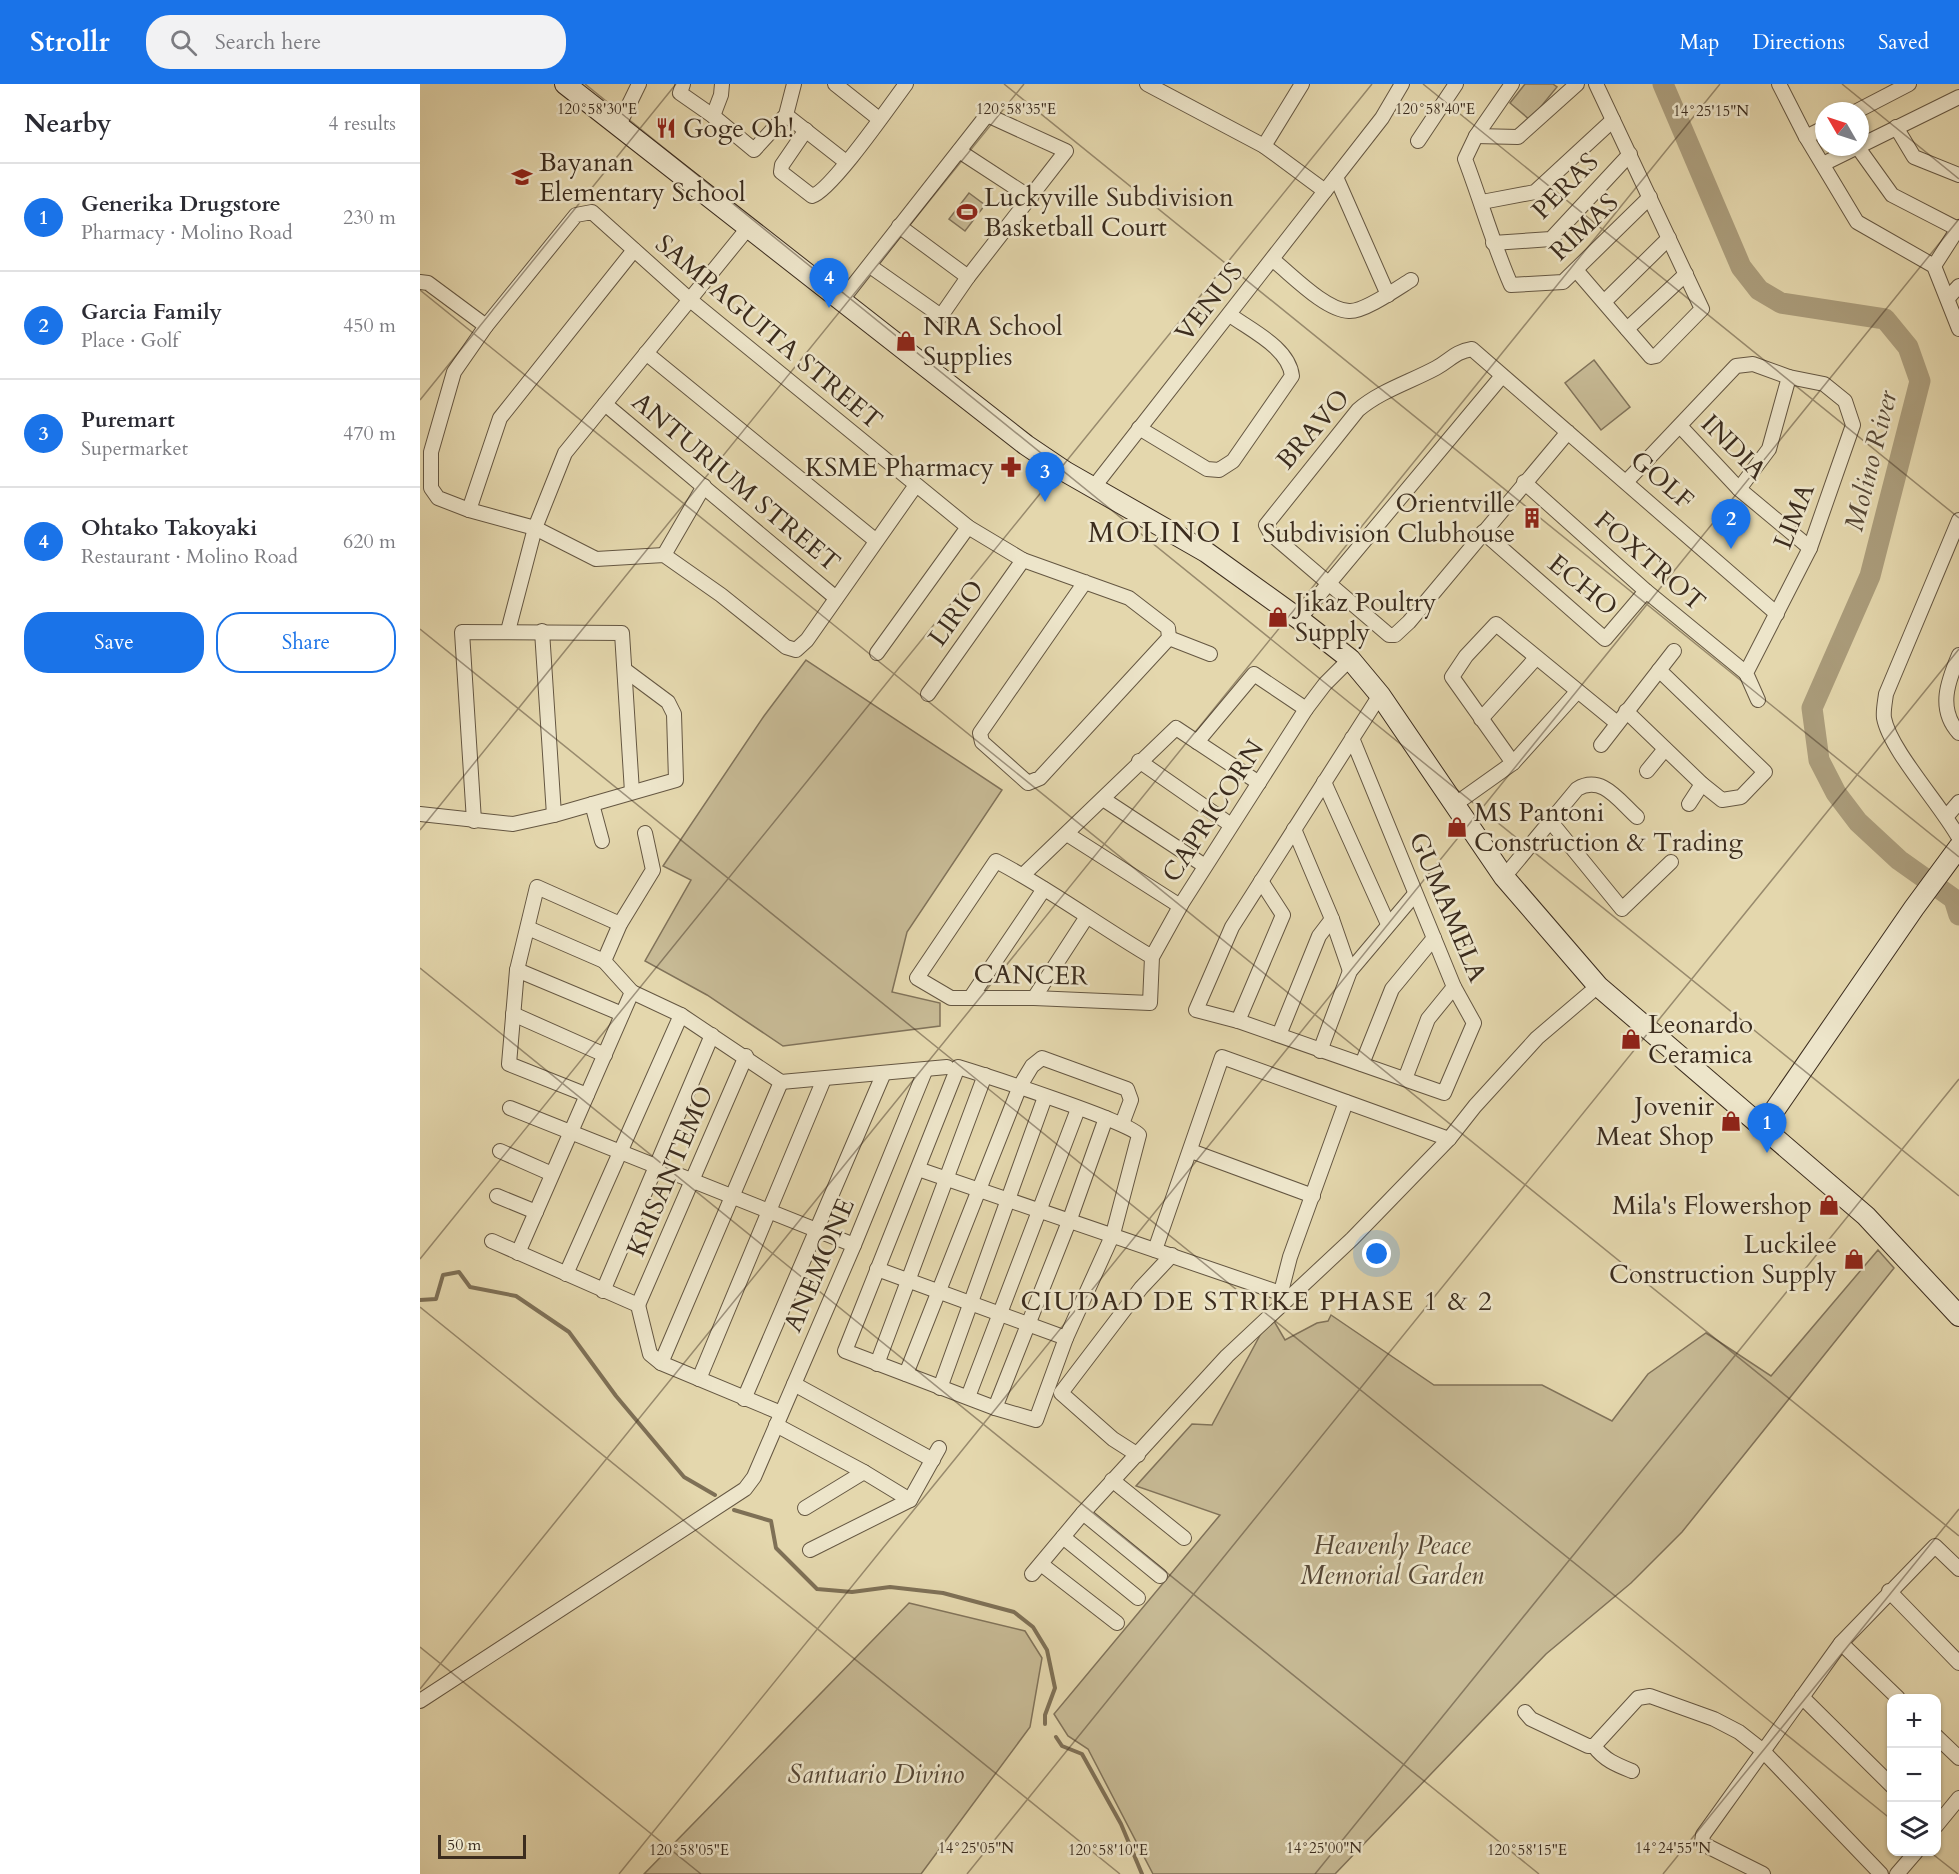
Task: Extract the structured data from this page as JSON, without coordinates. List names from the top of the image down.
{
  "streets": {
    "street": [
      "PERAS",
      "RIMAS",
      "VENUS",
      "SAMPAGUITA STREET",
      "BRAVO",
      "INDIA",
      "GOLF",
      "ANTURIUM STREET",
      "LIMA",
      "FOXTROT",
      "ECHO",
      "LIRIO",
      "CAPRICORN",
      "GUMAMELA",
      "CANCER",
      "KRISANTEMO",
      "ANEMONE"
    ]
  },
  "crossings": [
    ["PERAS", "RIMAS"],
    ["SAMPAGUITA STREET", "LIRIO"],
    ["BRAVO", "GOLF"],
    ["INDIA", "LIMA"],
    ["GOLF", "LIMA"],
    ["LIMA", "FOXTROT"],
    ["FOXTROT", "ECHO"],
    ["CAPRICORN", "CANCER"]
  ],
  "districts": ["MOLINO I", "CIUDAD DE STRIKE PHASE 1 & 2"],
  "water": ["Molino River"],
  "parks": ["Heavenly Peace Memorial Garden", "Santuario Divino"],
  "places": {
    "restaurant": ["Goge Oh!"],
    "school or university": ["Bayanan Elementary School"],
    "sports": ["Luckyville Subdivision Basketball Court"],
    "shop": [
      "NRA School Supplies",
      "Jikaz Poultry Supply",
      "MS Pantoni Construction & Trading",
      "Leonardo Ceramica",
      "Jovenir Meat Shop",
      "Mila's Flowershop",
      "Luckilee Construction Supply"
    ],
    "pharmacy": ["KSME Pharmacy"],
    "building": ["Orientville Subdivision Clubhouse"]
  },
  "scale_bar": "50 m",
  "north": "top left",
  "page": {
    "header": "Strollr",
    "search": "Search here",
    "nav": ["Map", "Directions", "Saved"],
    "heading": ["Nearby", "4 results"],
    "list": [
      {
        "mark": "1",
        "name": "Generika Drugstore",
        "note": "Pharmacy · Molino Road",
        "value": "230 m"
      },
      {
        "mark": "2",
        "name": "Garcia Family",
        "note": "Place · Golf",
        "value": "450 m"
      },
      {
        "mark": "3",
        "name": "Puremart",
        "note": "Supermarket",
        "value": "470 m"
      },
      {
        "mark": "4",
        "name": "Ohtako Takoyaki",
        "note": "Restaurant · Molino Road",
        "value": "620 m"
      }
    ],
    "pins": [
      "4",
      "3",
      "2",
      "1"
    ],
    "buttons": ["Save", "Share"],
    "map_buttons": ["+", "−"],
    "scale": "50 m"
  },
  "coordinates": [
    "120°58'30\"E",
    "120°58'35\"E",
    "120°58'40\"E",
    "14°25'15\"N",
    "14°25'05\"N",
    "14°25'00\"N",
    "14°24'55\"N",
    "120°58'05\"E",
    "120°58'10\"E",
    "120°58'15\"E"
  ]
}
